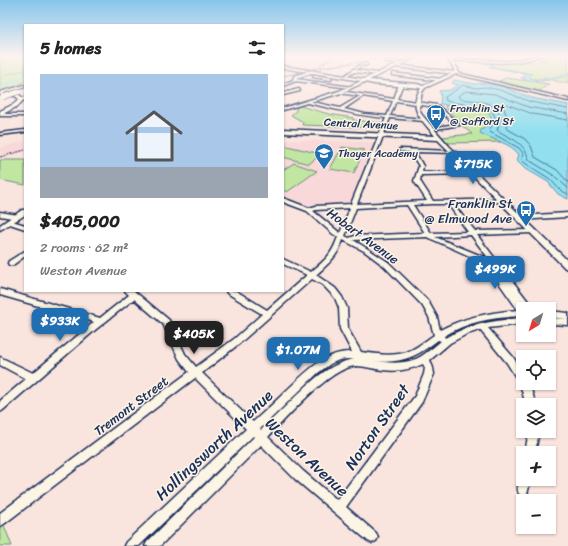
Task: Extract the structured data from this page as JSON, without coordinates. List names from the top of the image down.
{
  "streets": {
    "main road": ["Central Avenue"],
    "street": [
      "Hobart Avenue",
      "Tremont Street",
      "Norton Street",
      "Hollingsworth Avenue",
      "Weston Avenue"
    ]
  },
  "crossings": [
    ["Central Avenue", "Tremont Street"],
    ["Hobart Avenue", "Tremont Street"],
    ["Hobart Avenue", "Hollingsworth Avenue"],
    ["Tremont Street", "Weston Avenue"],
    ["Norton Street", "Hollingsworth Avenue"],
    ["Norton Street", "Weston Avenue"],
    ["Hollingsworth Avenue", "Weston Avenue"]
  ],
  "places": {
    "bus stop": ["Franklin St @ Safford St", "Franklin St @ Elmwood Ave"],
    "school or university": ["Thayer Academy"]
  },
  "north": "bottom left",
  "page": {
    "heading": "5 homes",
    "list": [
      {
        "name": "$405,000",
        "note": "2 rooms · 62 m² · Weston Avenue"
      }
    ],
    "price": [
      "$715K",
      "$499K",
      "$933K",
      "$405K",
      "$1.07M"
    ],
    "map_buttons": ["+", "−"]
  }
}
